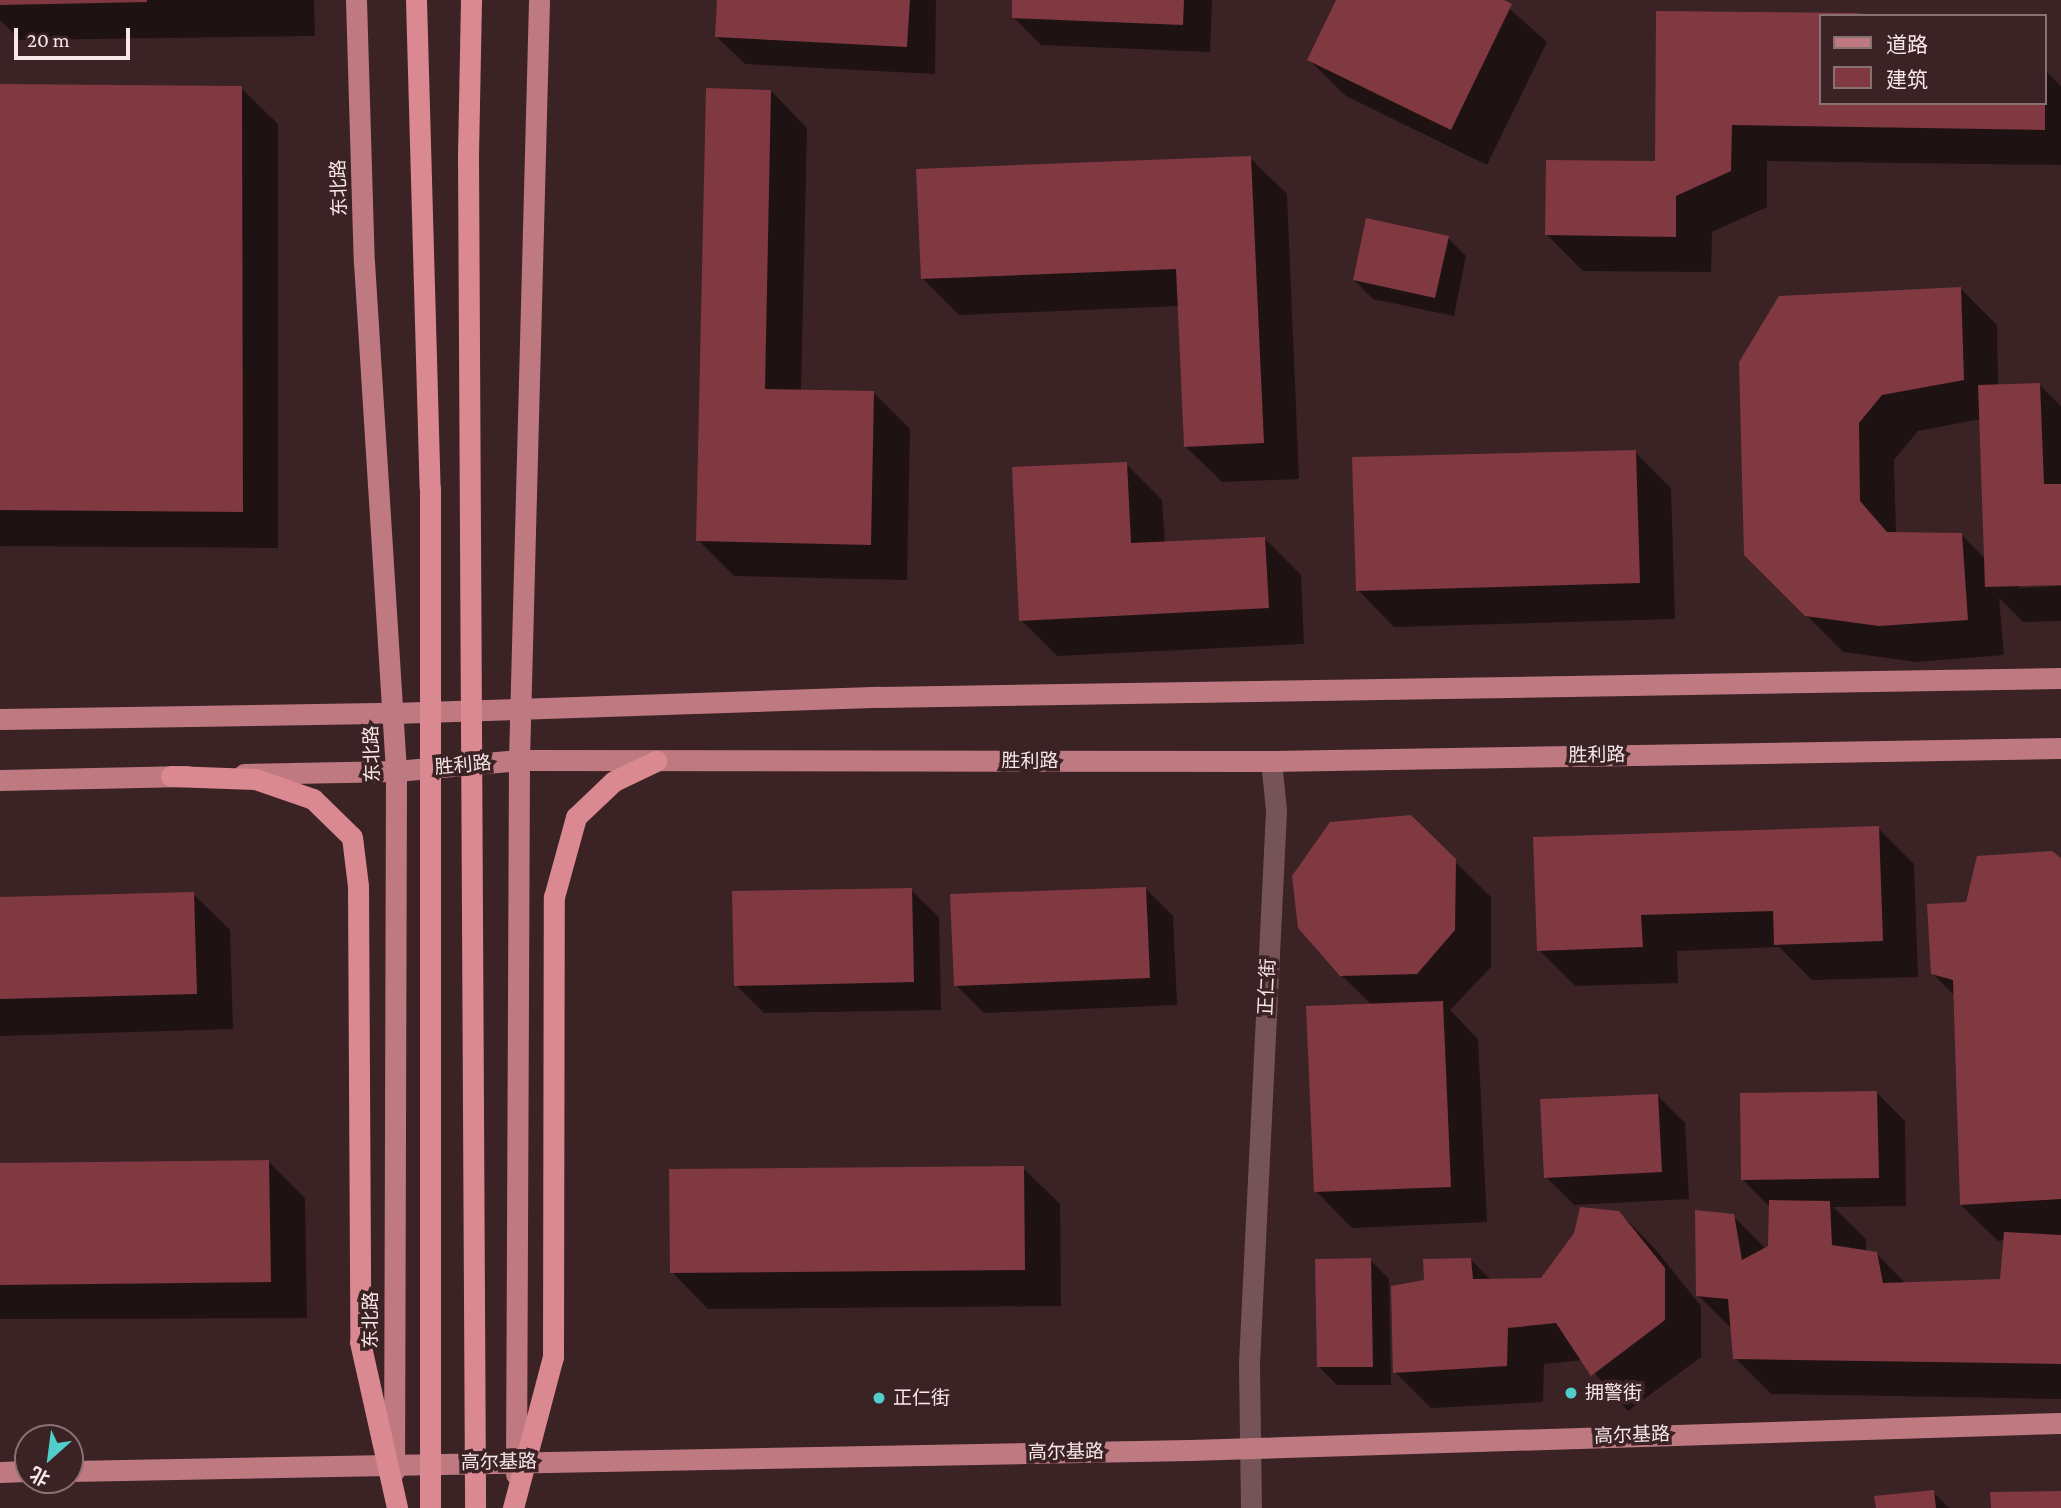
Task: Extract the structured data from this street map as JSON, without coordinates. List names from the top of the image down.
{
  "streets": {
    "main road": ["东北路", "胜利路", "高尔基路"],
    "street": ["正仁街"]
  },
  "crossings": [
    ["东北路", "胜利路"],
    ["东北路", "高尔基路"],
    ["胜利路", "正仁街"],
    ["正仁街", "高尔基路"]
  ],
  "places": ["拥警街", "正仁街"],
  "legend": ["道路", "建筑"],
  "scale_bar": "20 m",
  "north": "bottom left"
}
